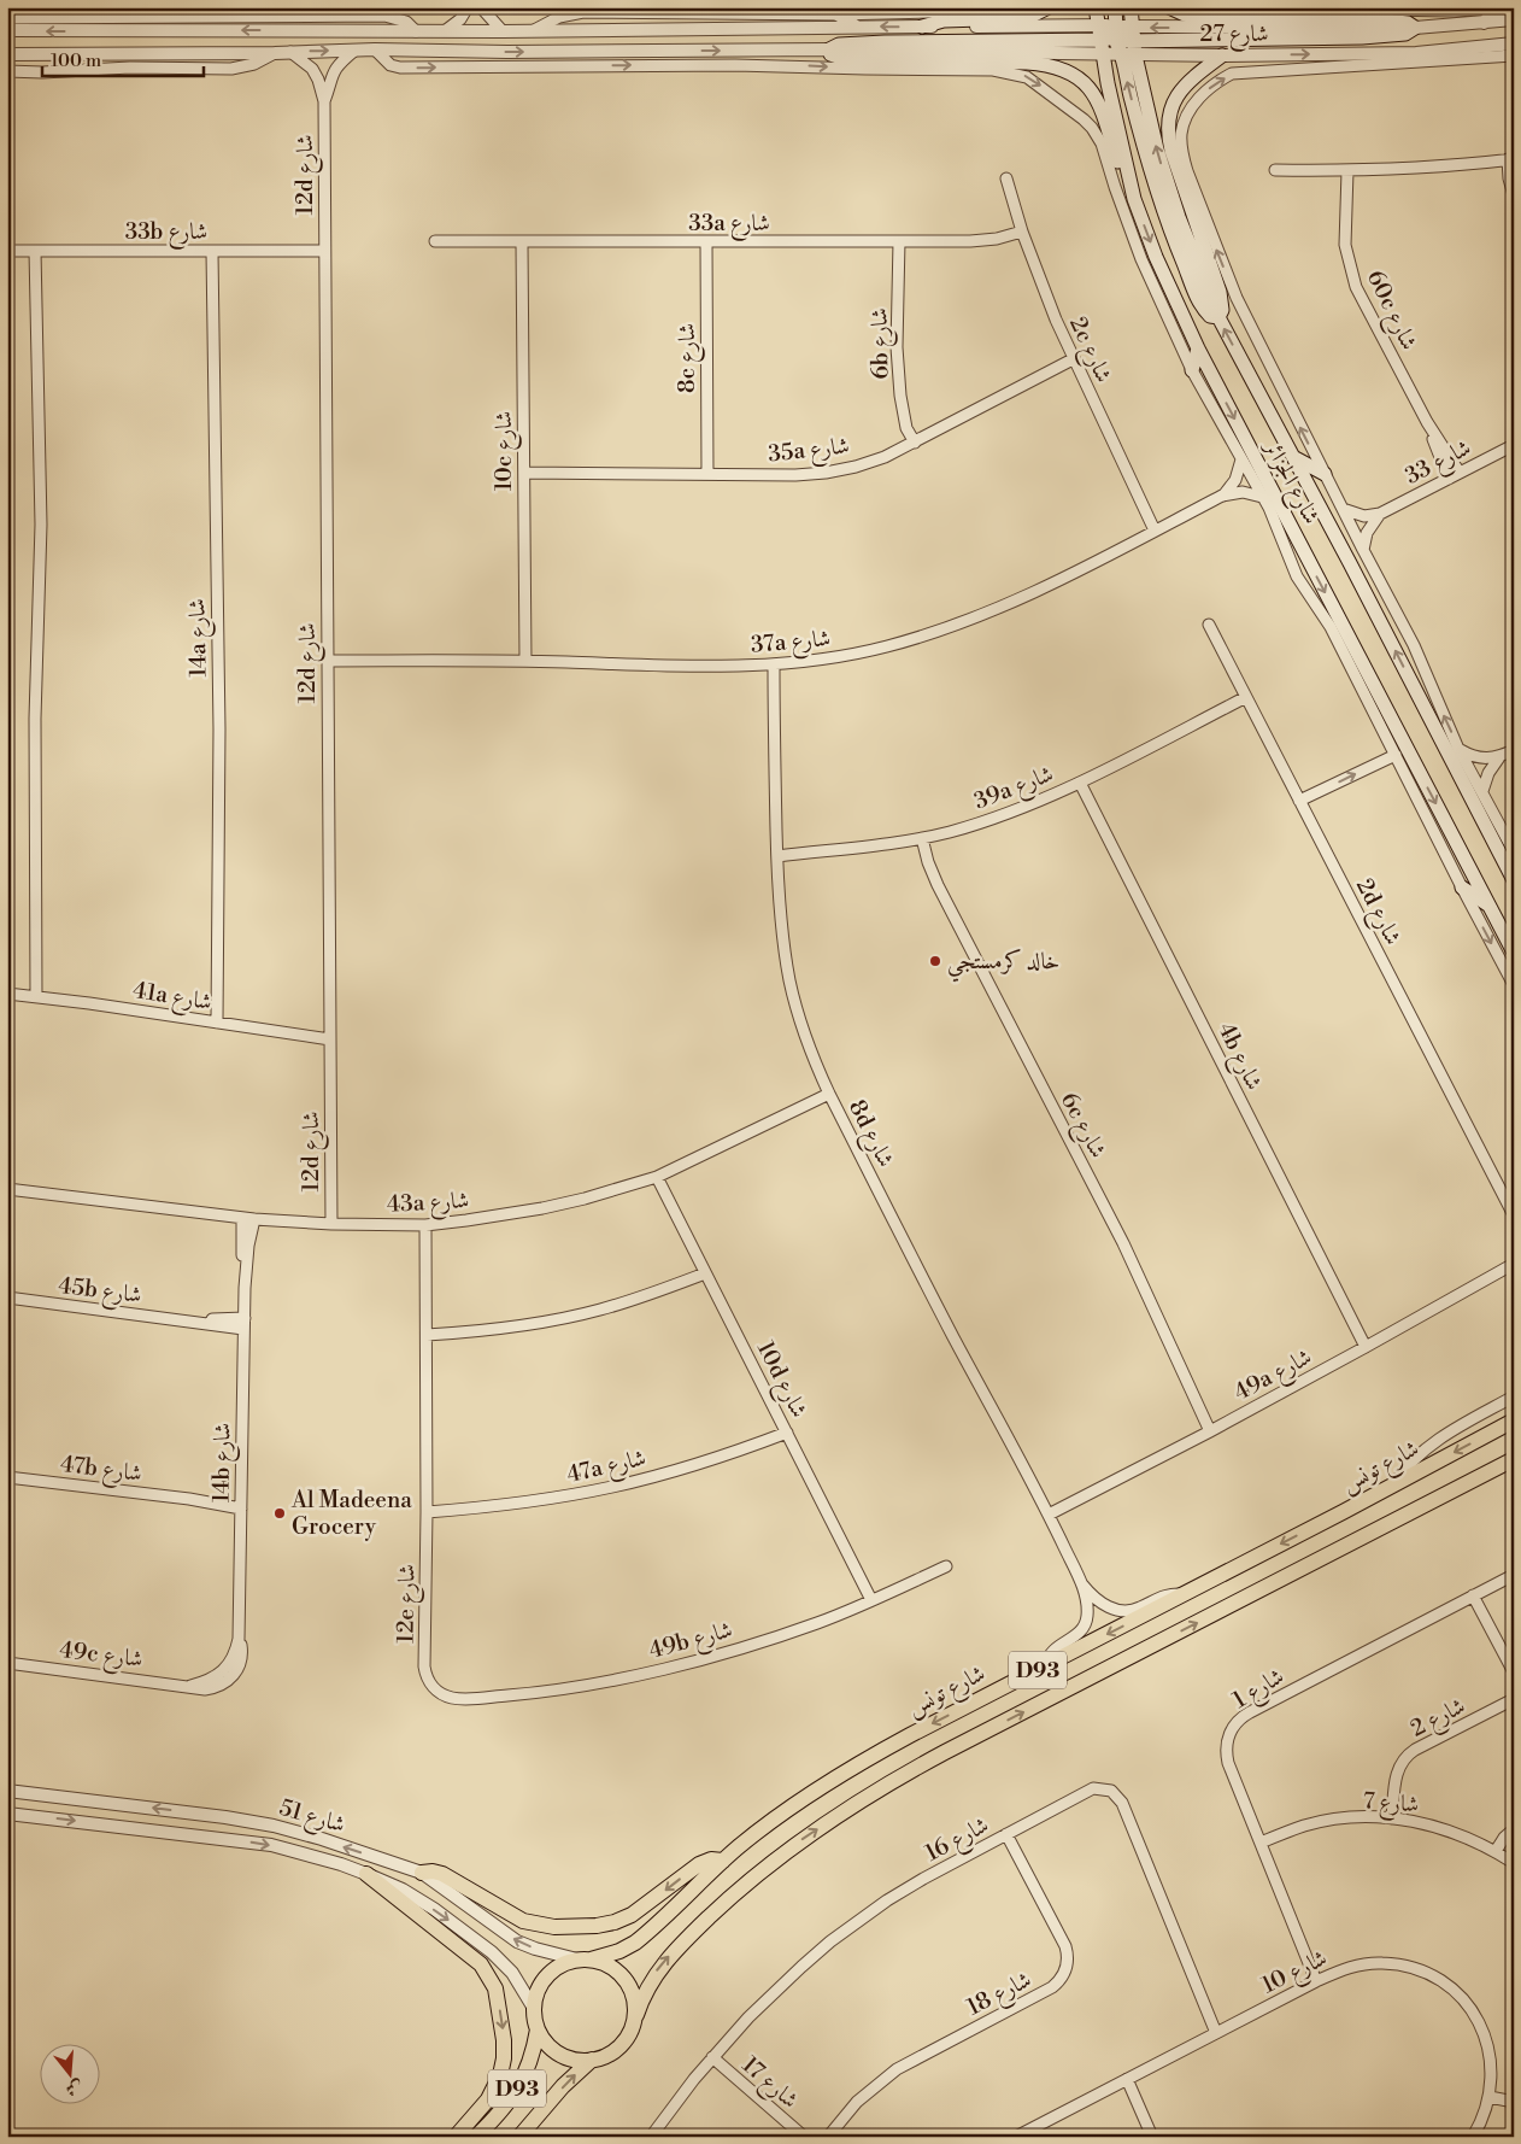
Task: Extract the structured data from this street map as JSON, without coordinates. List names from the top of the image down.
{
  "streets": {
    "main road": ["شارع الجزائر", "شارع تونس", "D93"],
    "street": [
      "شارع 27",
      "12d شارع",
      "33a شارع",
      "33b شارع",
      "60c شارع",
      "6b شارع",
      "2c شارع",
      "8c شارع",
      "35a شارع",
      "10c شارع",
      "شارع 33",
      "14a شارع",
      "37a شارع",
      "39a شارع",
      "2d شارع",
      "41a شارع",
      "4b شارع",
      "6c شارع",
      "8d شارع",
      "43a شارع",
      "45b شارع",
      "49a شارع",
      "10d شارع",
      "14b شارع",
      "47a شارع",
      "47b شارع",
      "12e شارع",
      "49b شارع",
      "49c شارع",
      "شارع 1",
      "شارع 2",
      "شارع 7",
      "شارع 51",
      "شارع 16",
      "شارع 10",
      "شارع 18",
      "شارع 17"
    ]
  },
  "crossings": [
    ["شارع 27", "شارع الجزائر"],
    ["12d شارع", "33b شارع"],
    ["12d شارع", "37a شارع"],
    ["12d شارع", "41a شارع"],
    ["12d شارع", "43a شارع"],
    ["33a شارع", "6b شارع"],
    ["33a شارع", "2c شارع"],
    ["33a شارع", "8c شارع"],
    ["33a شارع", "10c شارع"],
    ["33b شارع", "14a شارع"],
    ["60c شارع", "شارع 33"],
    ["6b شارع", "35a شارع"],
    ["2c شارع", "35a شارع"],
    ["2c شارع", "37a شارع"],
    ["8c شارع", "35a شارع"],
    ["35a شارع", "10c شارع"],
    ["10c شارع", "37a شارع"],
    ["14a شارع", "41a شارع"],
    ["37a شارع", "8d شارع"],
    ["39a شارع", "2d شارع"],
    ["39a شارع", "4b شارع"],
    ["39a شارع", "6c شارع"],
    ["39a شارع", "8d شارع"],
    ["4b شارع", "49a شارع"],
    ["6c شارع", "49a شارع"],
    ["8d شارع", "43a شارع"],
    ["8d شارع", "49a شارع"],
    ["8d شارع", "شارع تونس"],
    ["43a شارع", "10d شارع"],
    ["43a شارع", "14b شارع"],
    ["43a شارع", "12e شارع"],
    ["45b شارع", "14b شارع"],
    ["10d شارع", "47a شارع"],
    ["10d شارع", "49b شارع"],
    ["14b شارع", "47b شارع"],
    ["14b شارع", "49c شارع"],
    ["47a شارع", "12e شارع"],
    ["شارع تونس", "D93"],
    ["شارع تونس", "شارع 51"],
    ["12e شارع", "49b شارع"],
    ["D93", "شارع 51"],
    ["شارع 1", "شارع 7"],
    ["شارع 1", "شارع 10"],
    ["شارع 2", "شارع 7"],
    ["شارع 16", "شارع 10"],
    ["شارع 16", "شارع 18"],
    ["شارع 16", "شارع 17"]
  ],
  "places": ["خالد كرمستجي", "Al Madeena Grocery"],
  "scale_bar": "100 m",
  "north": "bottom"
}
